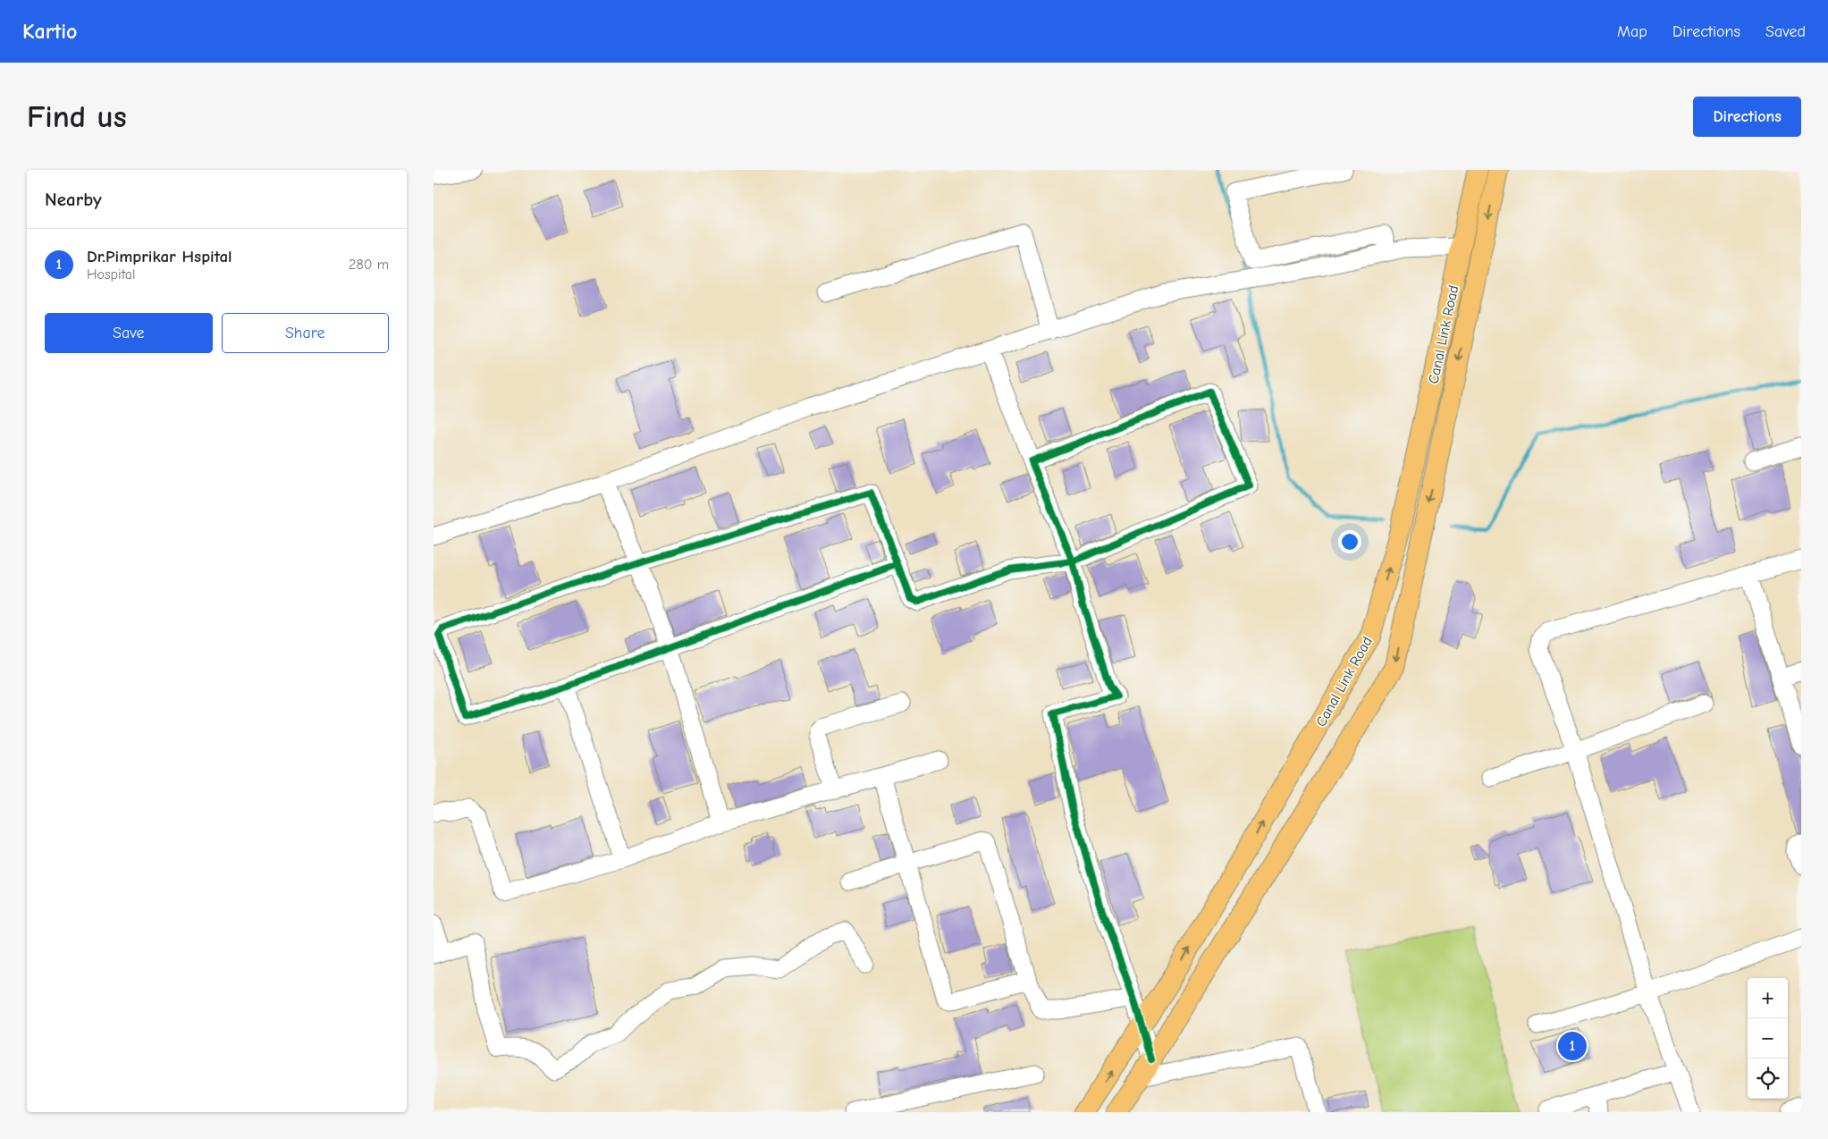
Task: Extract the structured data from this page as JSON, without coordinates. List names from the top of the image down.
{
  "streets": {
    "main road": ["Canal Link Road"]
  },
  "page": {
    "header": "Kartio",
    "nav": ["Map", "Directions", "Saved"],
    "buttons": [
      "Directions",
      ["Save", "Share"]
    ],
    "title": "Find us",
    "heading": "Nearby",
    "list": [
      {
        "mark": "1",
        "name": "Dr.Pimprikar Hspital",
        "note": "Hospital",
        "value": "280 m"
      }
    ],
    "map_buttons": ["+", "−"],
    "pins": "1"
  }
}
